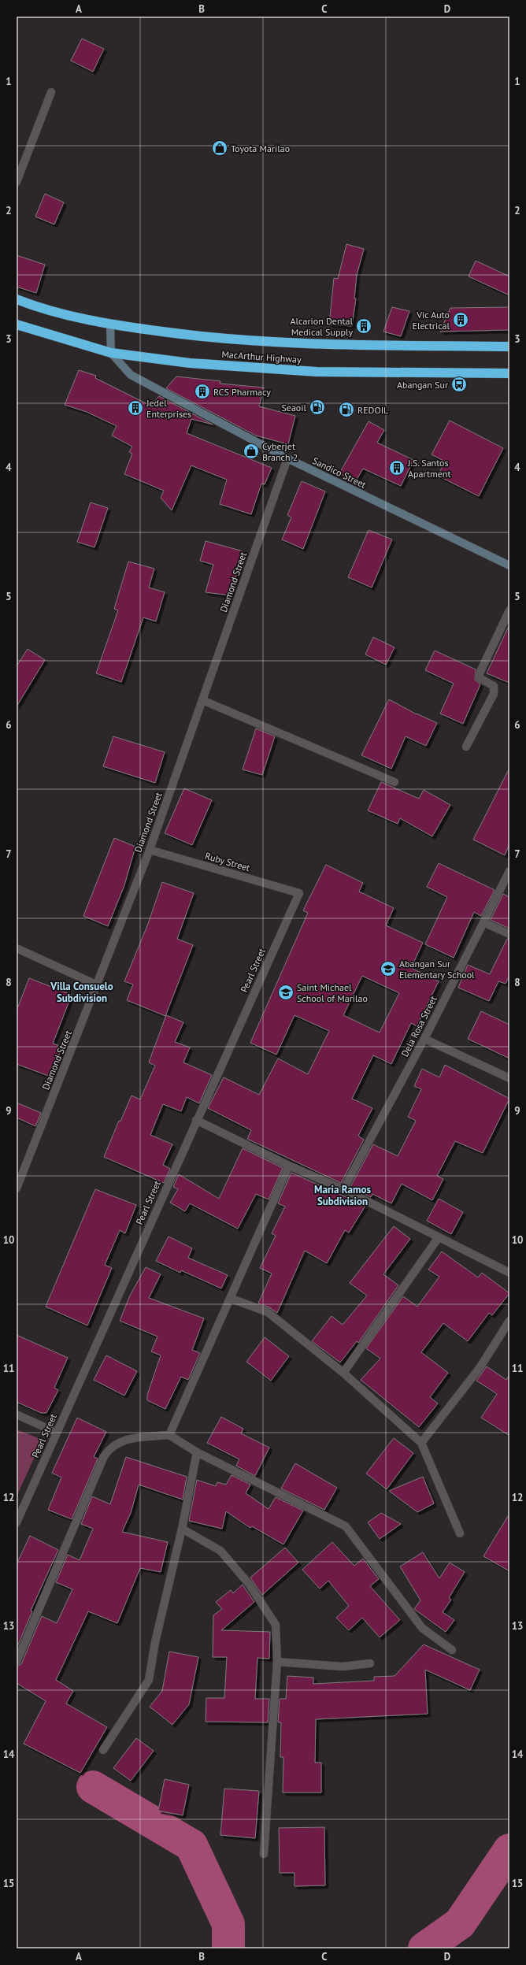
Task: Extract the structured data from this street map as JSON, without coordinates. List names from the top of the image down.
{
  "streets": {
    "highway": ["MacArthur Highway"],
    "main road": ["Sandico Street"],
    "street": [
      "Diamond Street",
      "Ruby Street",
      "Pearl Street",
      "Dela Rosa Street"
    ]
  },
  "crossings": [
    ["MacArthur Highway", "Sandico Street"],
    ["Sandico Street", "Diamond Street"],
    ["Diamond Street", "Ruby Street"],
    ["Ruby Street", "Pearl Street"]
  ],
  "districts": ["Villa Consuelo Subdivision", "Maria Ramos Subdivision"],
  "places": {
    "shop": ["Toyota Marilao", "Cyberjet Branch 2"],
    "building": [
      "Vic Auto Electrical",
      "Alcarion Dental Medical Supply",
      "RCS Pharmacy",
      "Jedel Enterprises",
      "J.S. Santos Apartment"
    ],
    "bus stop": ["Abangan Sur"],
    "fuel station": ["Seaoil", "REDOIL"],
    "school or university": ["Abangan Sur Elementary School", "Saint Michael School of Marilao"]
  },
  "grid": {
    "columns": [
      "A",
      "B",
      "C",
      "D"
    ],
    "rows": [
      "1",
      "2",
      "3",
      "4",
      "5",
      "6",
      "7",
      "8",
      "9",
      "10",
      "11",
      "12",
      "13",
      "14",
      "15"
    ]
  }
}
